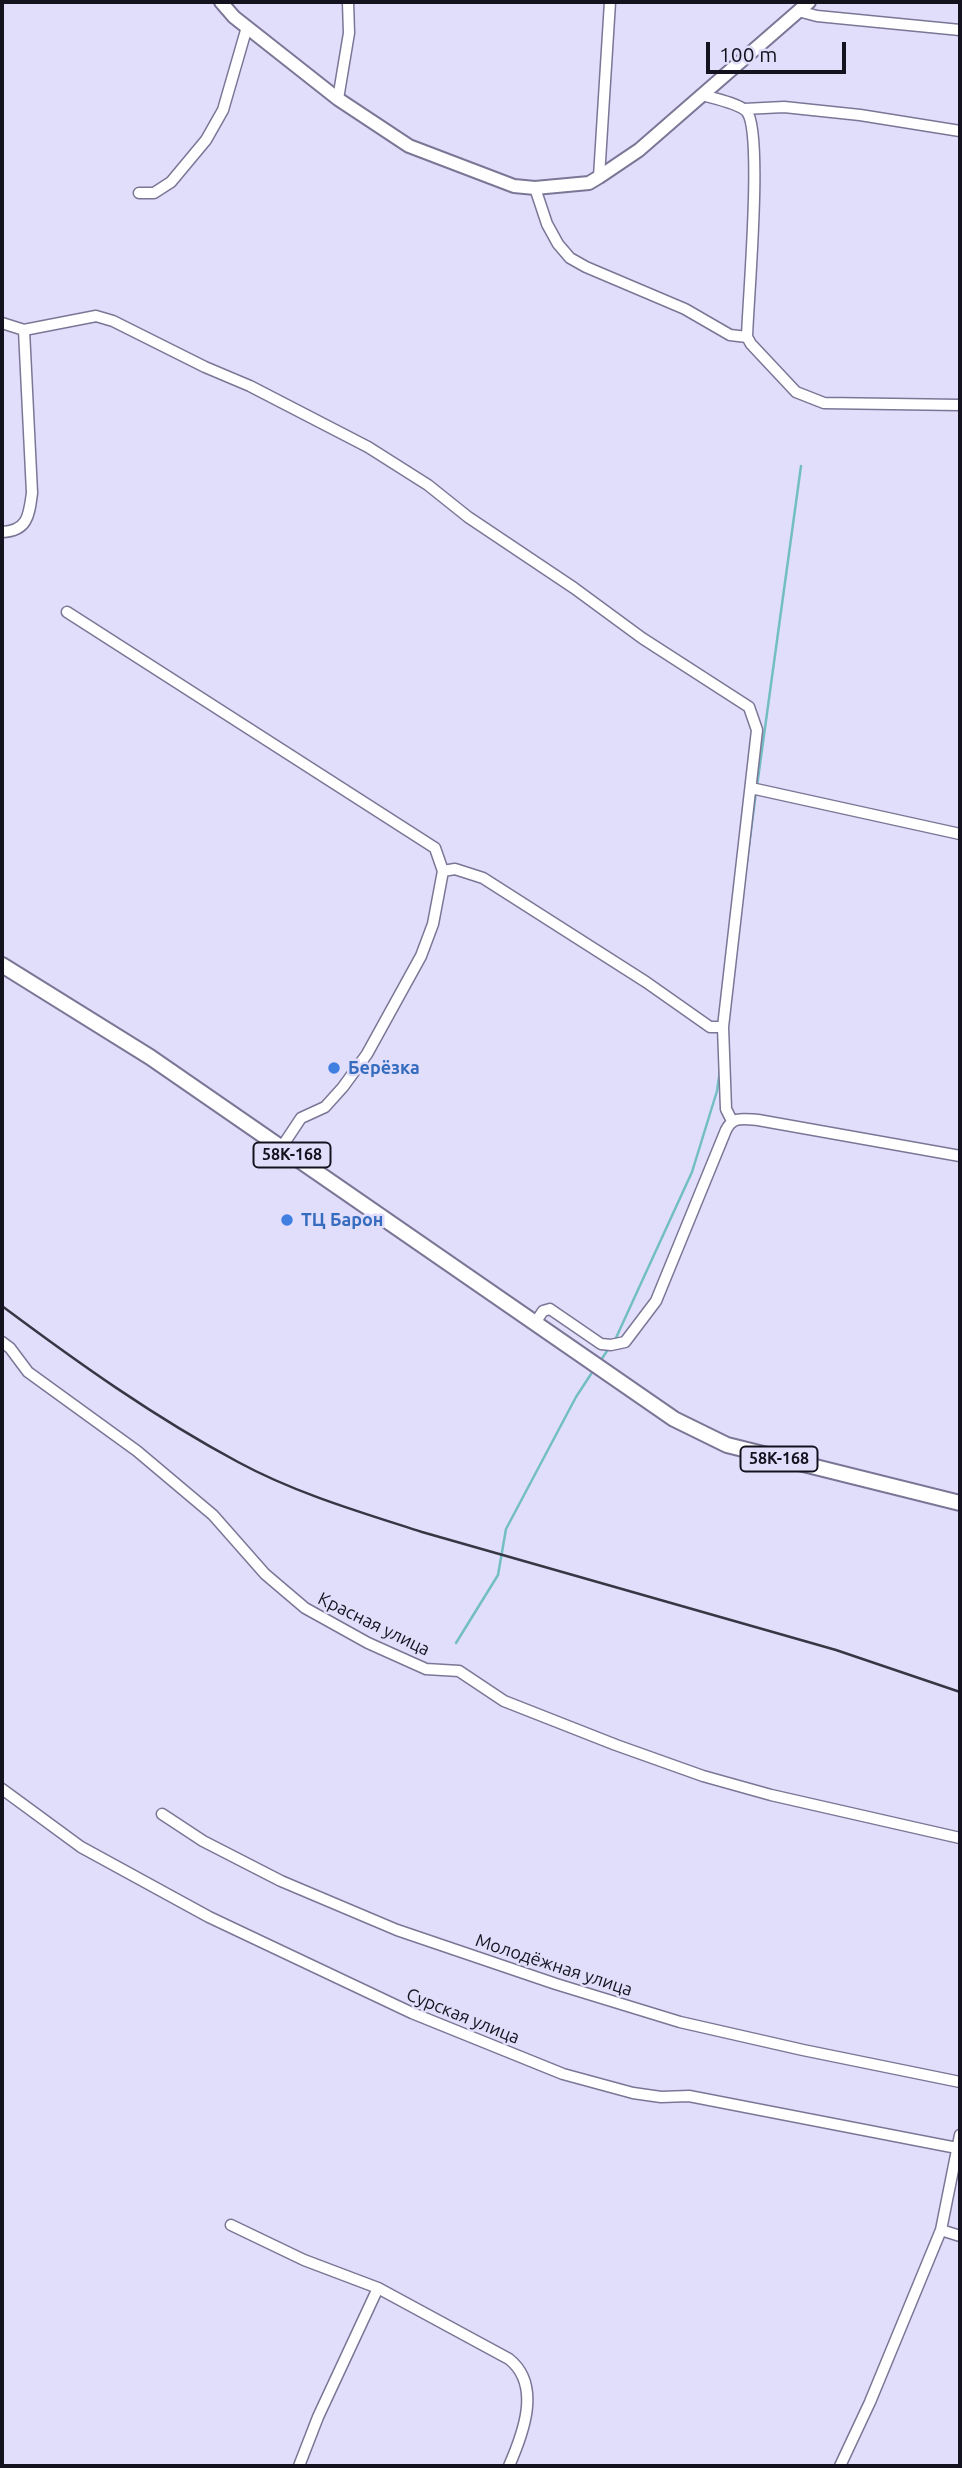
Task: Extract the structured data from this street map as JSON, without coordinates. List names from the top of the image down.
{
  "streets": {
    "main road": ["58К-168"],
    "street": ["Красная улица", "Молодёжная улица", "Сурская улица"]
  },
  "places": ["Берёзка", "ТЦ Барон"],
  "scale_bar": "100 m"
}
